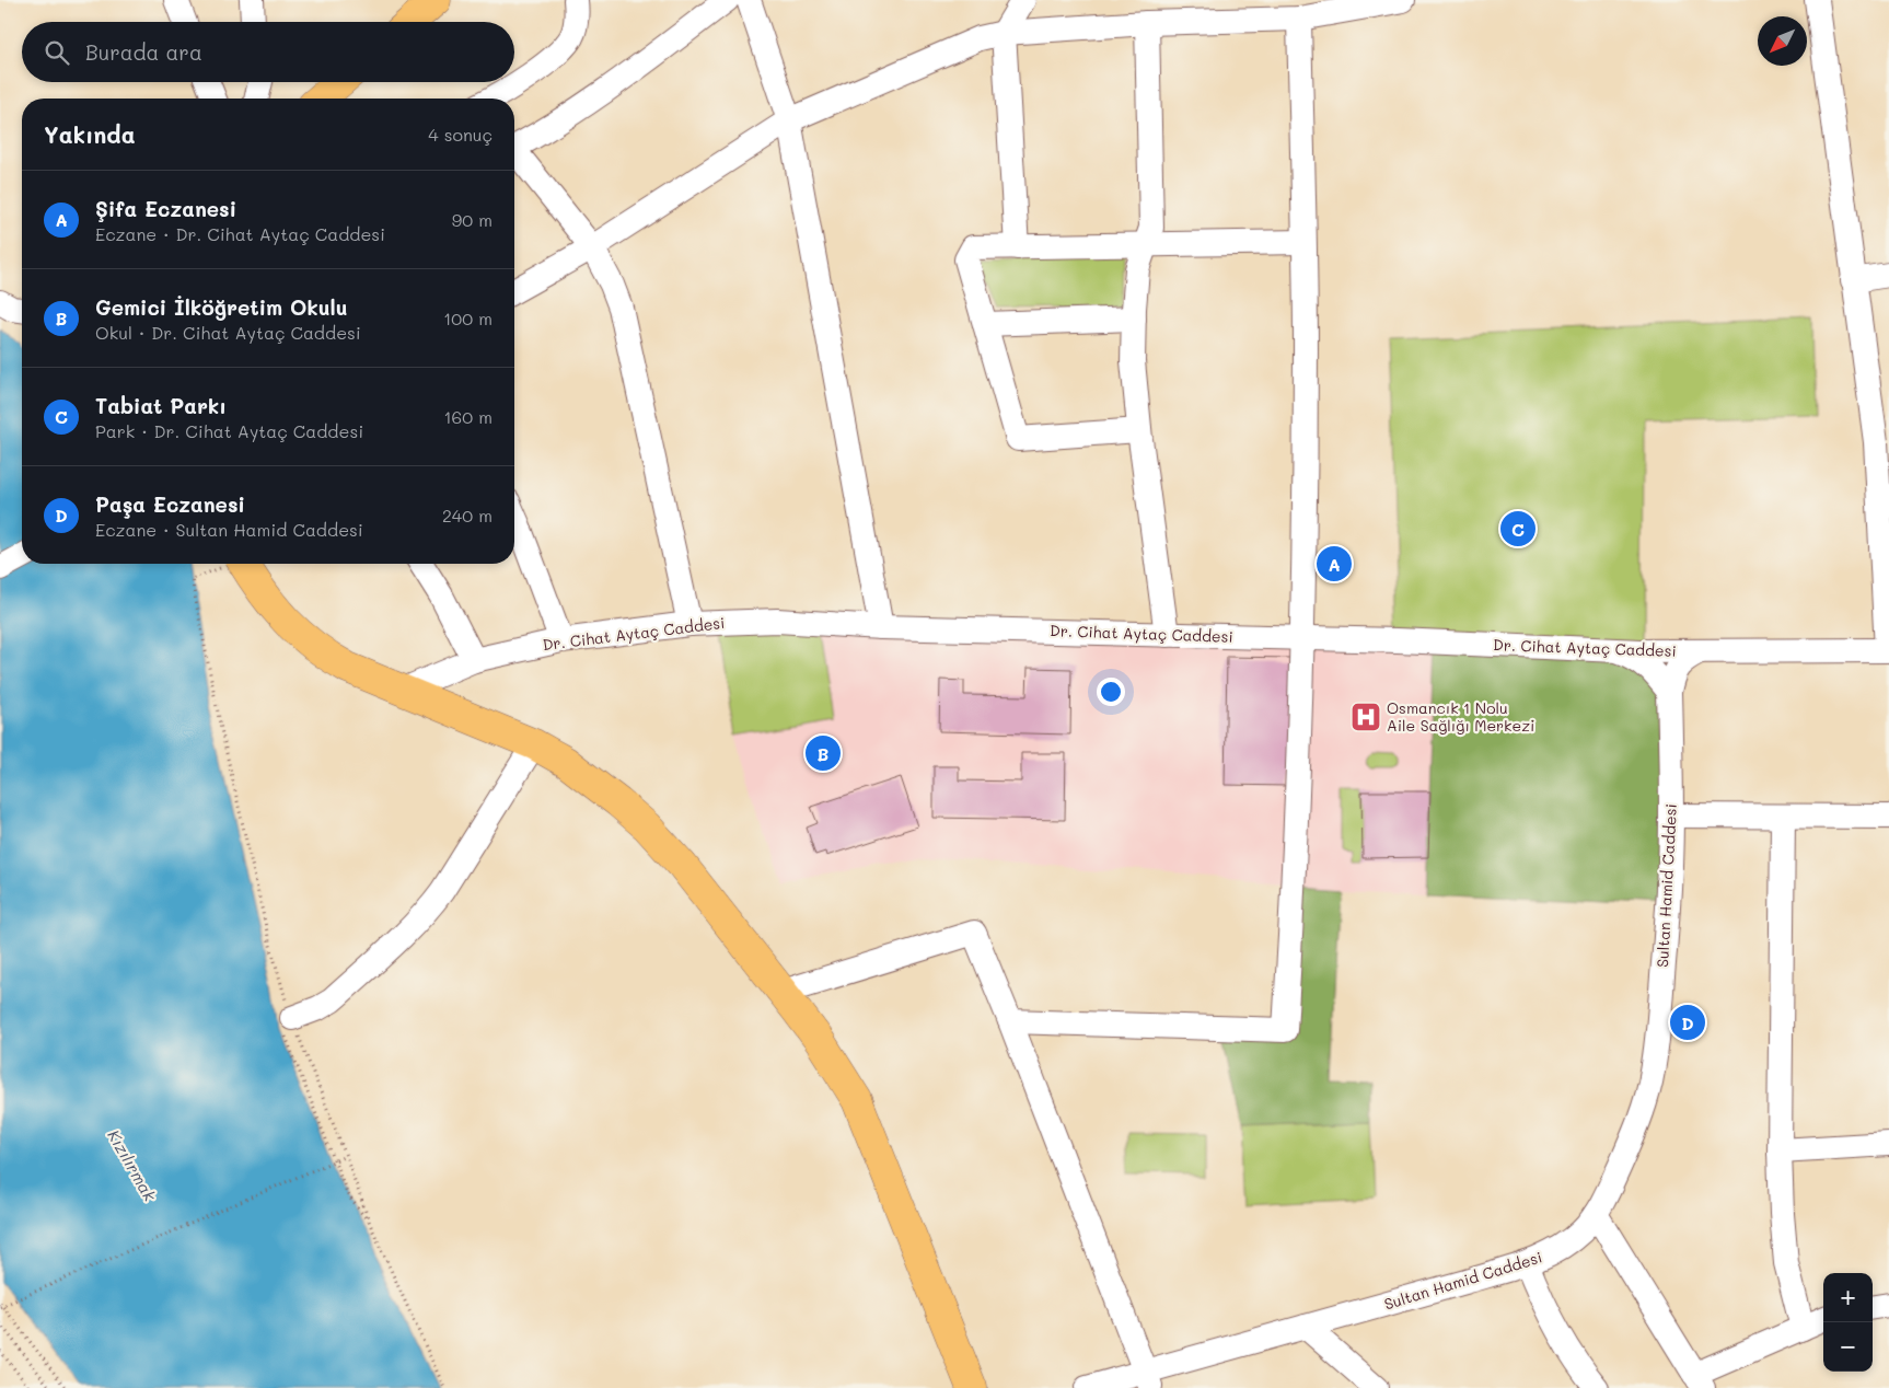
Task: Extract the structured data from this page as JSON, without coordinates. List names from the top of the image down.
{
  "streets": {
    "street": ["Dr. Cihat Aytaç Caddesi", "Sultan Hamid Caddesi"]
  },
  "crossings": [
    ["Dr. Cihat Aytaç Caddesi", "Sultan Hamid Caddesi"]
  ],
  "water": ["Kızılırmak"],
  "places": {
    "hospital": ["Osmancık 1 Nolu Aile Sağlığı Merkezi"]
  },
  "north": "bottom left",
  "page": {
    "search": "Burada ara",
    "heading": ["Yakında", "4 sonuç"],
    "list": [
      {
        "mark": "A",
        "name": "Şifa Eczanesi",
        "note": "Eczane · Dr. Cihat Aytaç Caddesi",
        "value": "90 m"
      },
      {
        "mark": "B",
        "name": "Gemici İlköğretim Okulu",
        "note": "Okul · Dr. Cihat Aytaç Caddesi",
        "value": "100 m"
      },
      {
        "mark": "C",
        "name": "Tabiat Parkı",
        "note": "Park · Dr. Cihat Aytaç Caddesi",
        "value": "160 m"
      },
      {
        "mark": "D",
        "name": "Paşa Eczanesi",
        "note": "Eczane · Sultan Hamid Caddesi",
        "value": "240 m"
      }
    ],
    "pins": [
      "C",
      "A",
      "B",
      "D"
    ],
    "map_buttons": ["+", "−"]
  }
}
